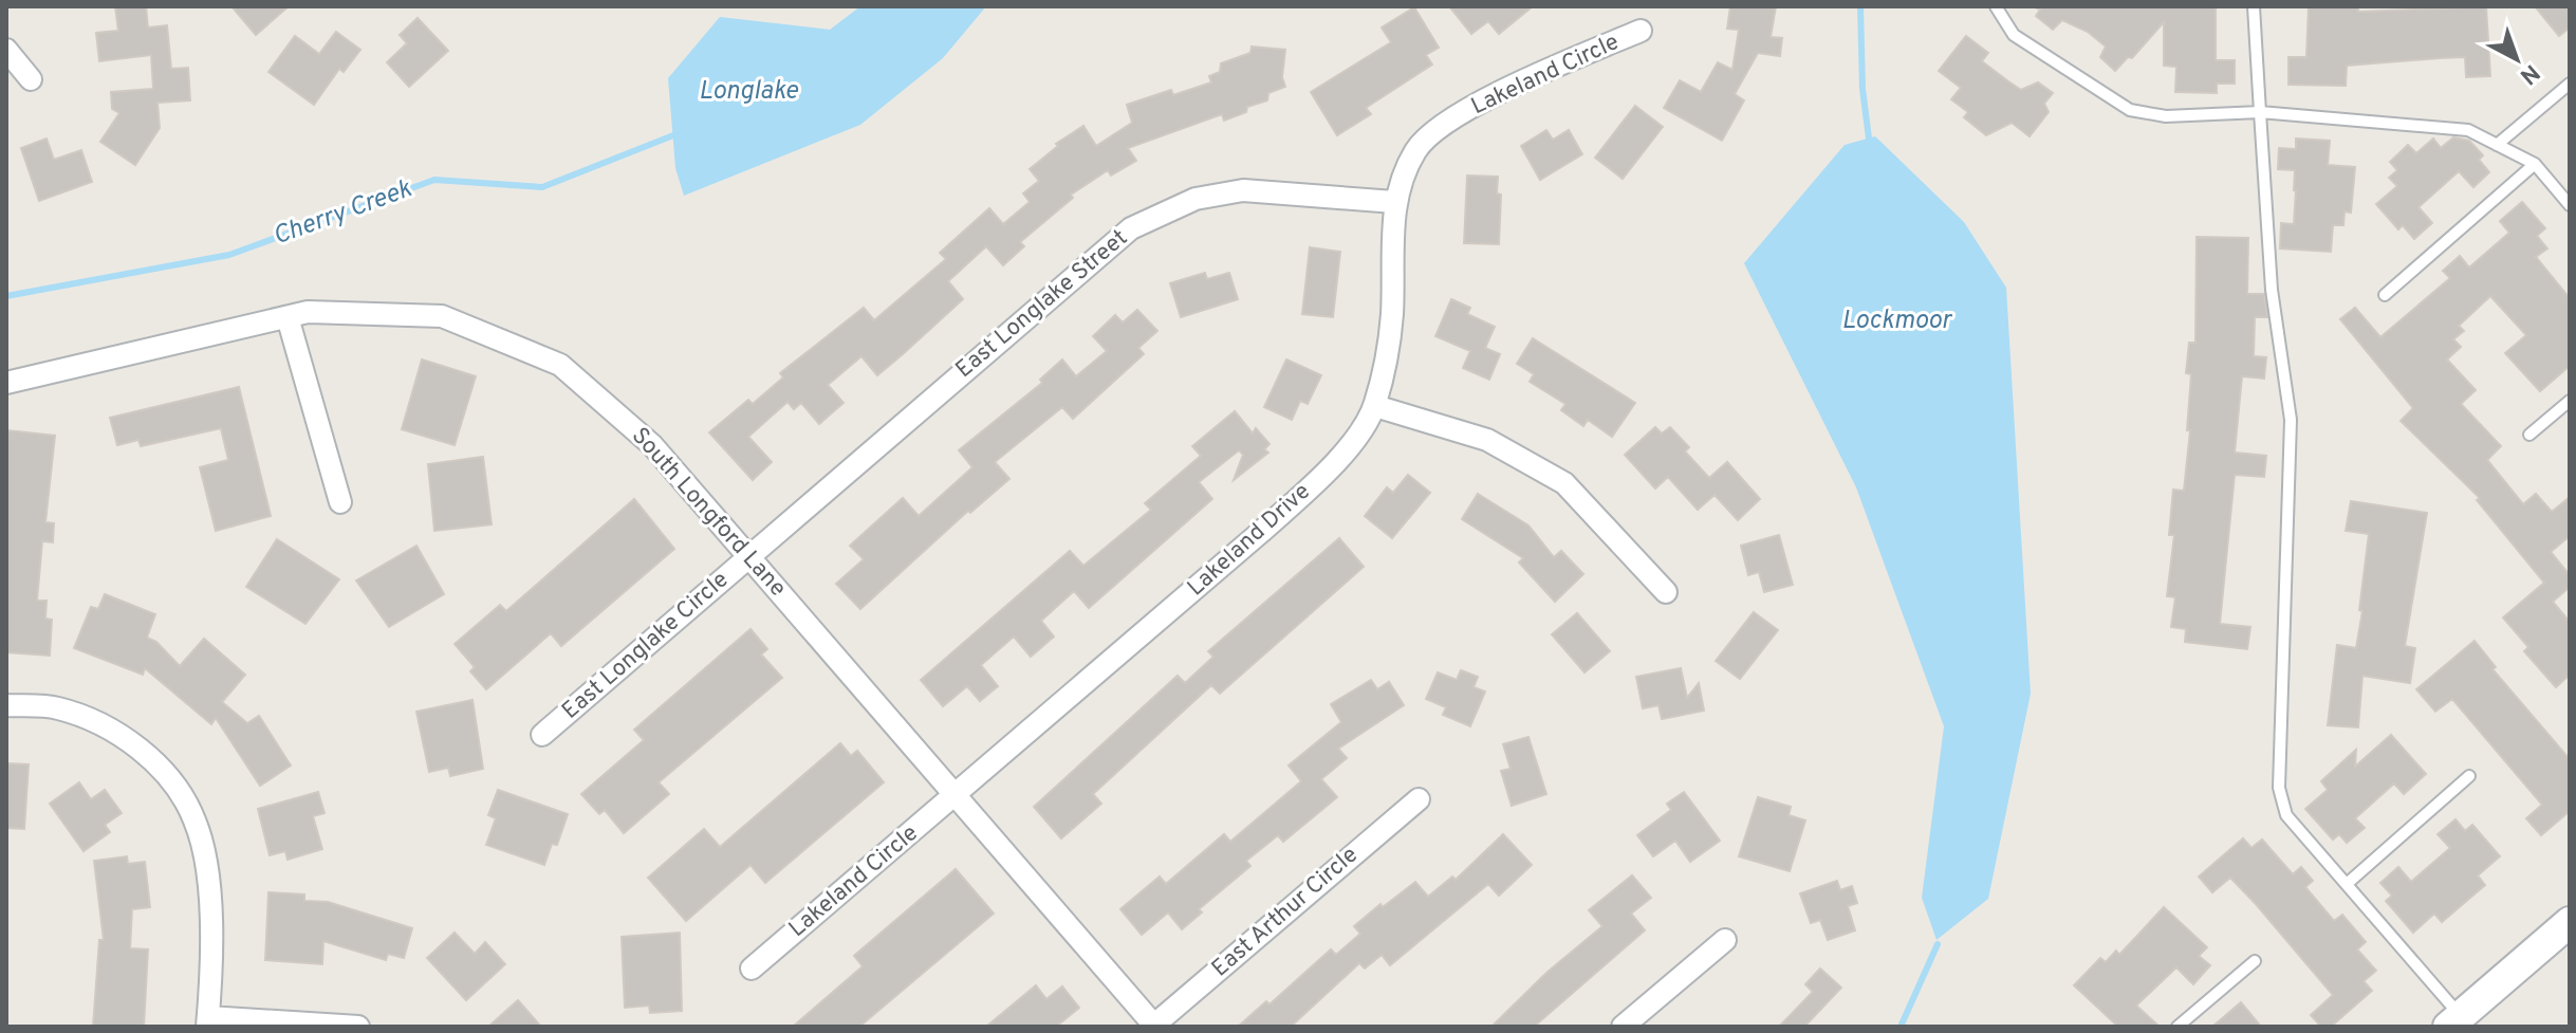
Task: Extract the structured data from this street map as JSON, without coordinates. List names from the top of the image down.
{
  "streets": {
    "street": [
      "Lakeland Circle",
      "East Longlake Street",
      "South Longford Lane",
      "Lakeland Drive",
      "East Longlake Circle",
      "East Arthur Circle"
    ]
  },
  "crossings": [
    ["Lakeland Circle", "East Longlake Street"],
    ["Lakeland Circle", "South Longford Lane"],
    ["Lakeland Circle", "Lakeland Drive"],
    ["East Longlake Street", "South Longford Lane"],
    ["East Longlake Street", "Lakeland Drive"],
    ["East Longlake Street", "East Longlake Circle"],
    ["South Longford Lane", "Lakeland Drive"],
    ["South Longford Lane", "East Longlake Circle"],
    ["South Longford Lane", "East Arthur Circle"]
  ],
  "water": ["Longlake", "Cherry Creek", "Lockmoor"],
  "north": "bottom right"
}
